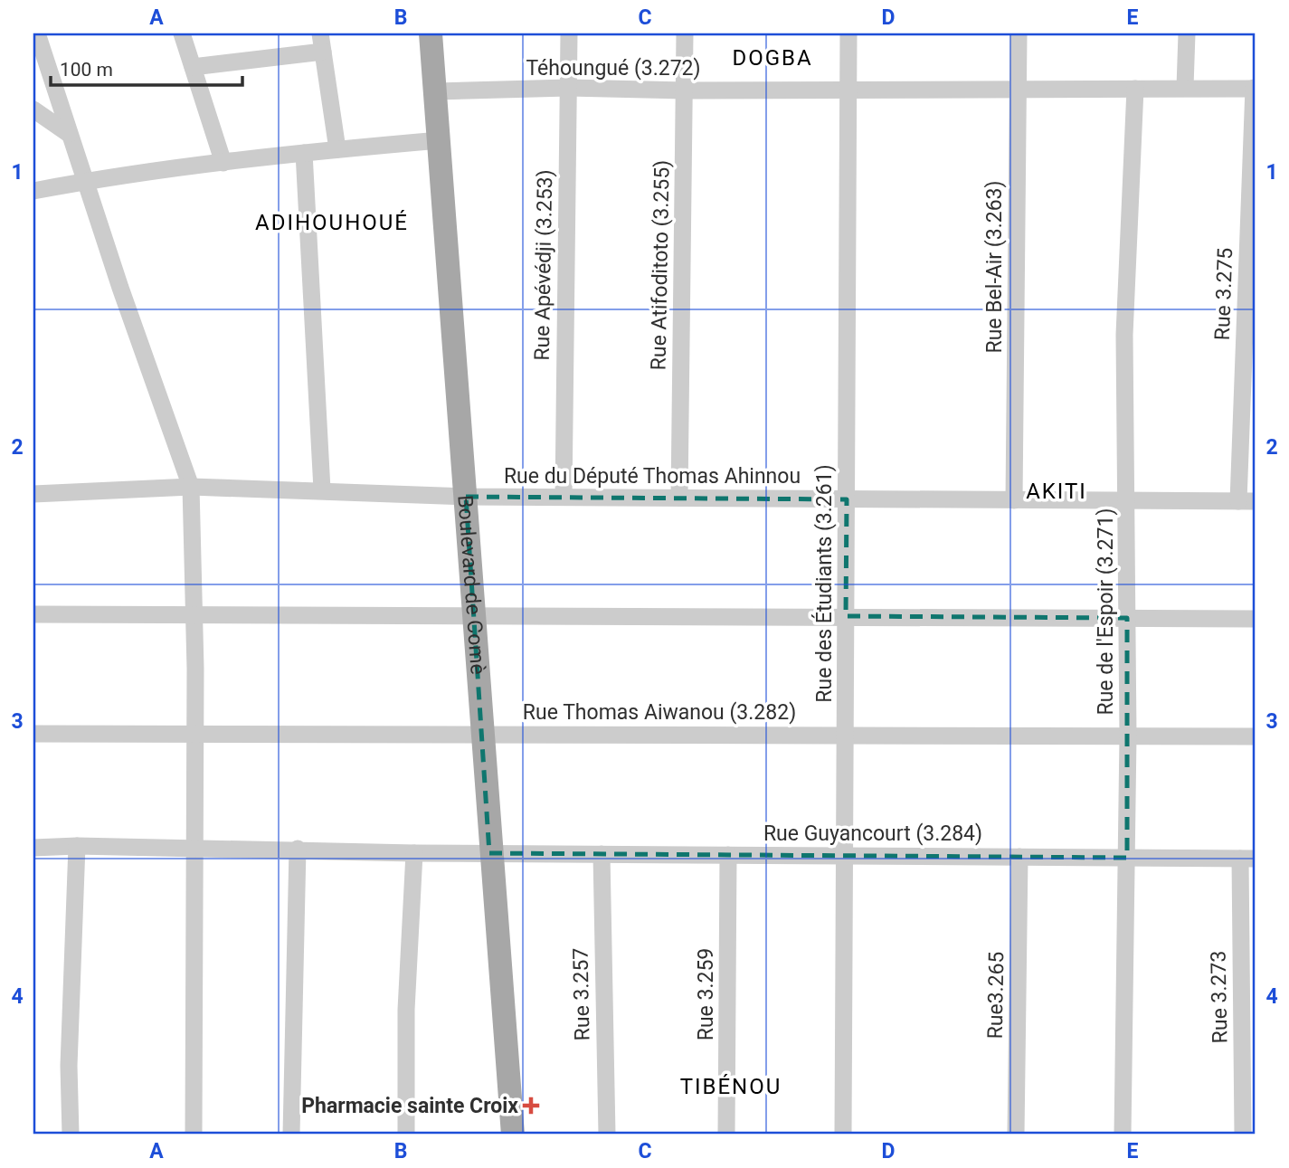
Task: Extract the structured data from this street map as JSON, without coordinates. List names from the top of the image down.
{
  "streets": {
    "main road": ["Boulevard de Comè"],
    "street": [
      "Téhoungué (3.272)",
      "Rue Apévédji (3.253)",
      "Rue Atifoditoto (3.255)",
      "Rue Bel-Air (3.263)",
      "Rue 3.275",
      "Rue du Député Thomas Ahinnou",
      "Rue des Étudiants (3.261)",
      "Rue de l'Espoir (3.271)",
      "Rue Thomas Aiwanou (3.282)",
      "Rue Guyancourt (3.284)",
      "Rue 3.257",
      "Rue 3.259",
      "Rue3.265",
      "Rue 3.273"
    ]
  },
  "crossings": [
    ["Téhoungué (3.272)", "Rue Apévédji (3.253)"],
    ["Téhoungué (3.272)", "Rue Atifoditoto (3.255)"],
    ["Téhoungué (3.272)", "Rue Bel-Air (3.263)"],
    ["Téhoungué (3.272)", "Rue 3.275"],
    ["Téhoungué (3.272)", "Rue des Étudiants (3.261)"],
    ["Téhoungué (3.272)", "Boulevard de Comè"],
    ["Téhoungué (3.272)", "Rue de l'Espoir (3.271)"],
    ["Rue Apévédji (3.253)", "Rue du Député Thomas Ahinnou"],
    ["Rue Atifoditoto (3.255)", "Rue du Député Thomas Ahinnou"],
    ["Rue Bel-Air (3.263)", "Rue du Député Thomas Ahinnou"],
    ["Rue 3.275", "Rue du Député Thomas Ahinnou"],
    ["Rue du Député Thomas Ahinnou", "Rue des Étudiants (3.261)"],
    ["Rue du Député Thomas Ahinnou", "Boulevard de Comè"],
    ["Rue du Député Thomas Ahinnou", "Rue de l'Espoir (3.271)"],
    ["Rue des Étudiants (3.261)", "Rue Thomas Aiwanou (3.282)"],
    ["Rue des Étudiants (3.261)", "Rue Guyancourt (3.284)"],
    ["Boulevard de Comè", "Rue Thomas Aiwanou (3.282)"],
    ["Boulevard de Comè", "Rue Guyancourt (3.284)"],
    ["Rue de l'Espoir (3.271)", "Rue Thomas Aiwanou (3.282)"],
    ["Rue de l'Espoir (3.271)", "Rue Guyancourt (3.284)"],
    ["Rue Guyancourt (3.284)", "Rue 3.257"],
    ["Rue Guyancourt (3.284)", "Rue 3.259"],
    ["Rue Guyancourt (3.284)", "Rue3.265"],
    ["Rue Guyancourt (3.284)", "Rue 3.273"]
  ],
  "districts": [
    "DOGBA",
    "ADIHOUHOUÉ",
    "AKITI",
    "TIBÉNOU"
  ],
  "places": {
    "health": ["Pharmacie sainte Croix"]
  },
  "scale_bar": "100 m",
  "grid": {
    "columns": [
      "A",
      "B",
      "C",
      "D",
      "E"
    ],
    "rows": [
      "1",
      "2",
      "3",
      "4"
    ]
  }
}
